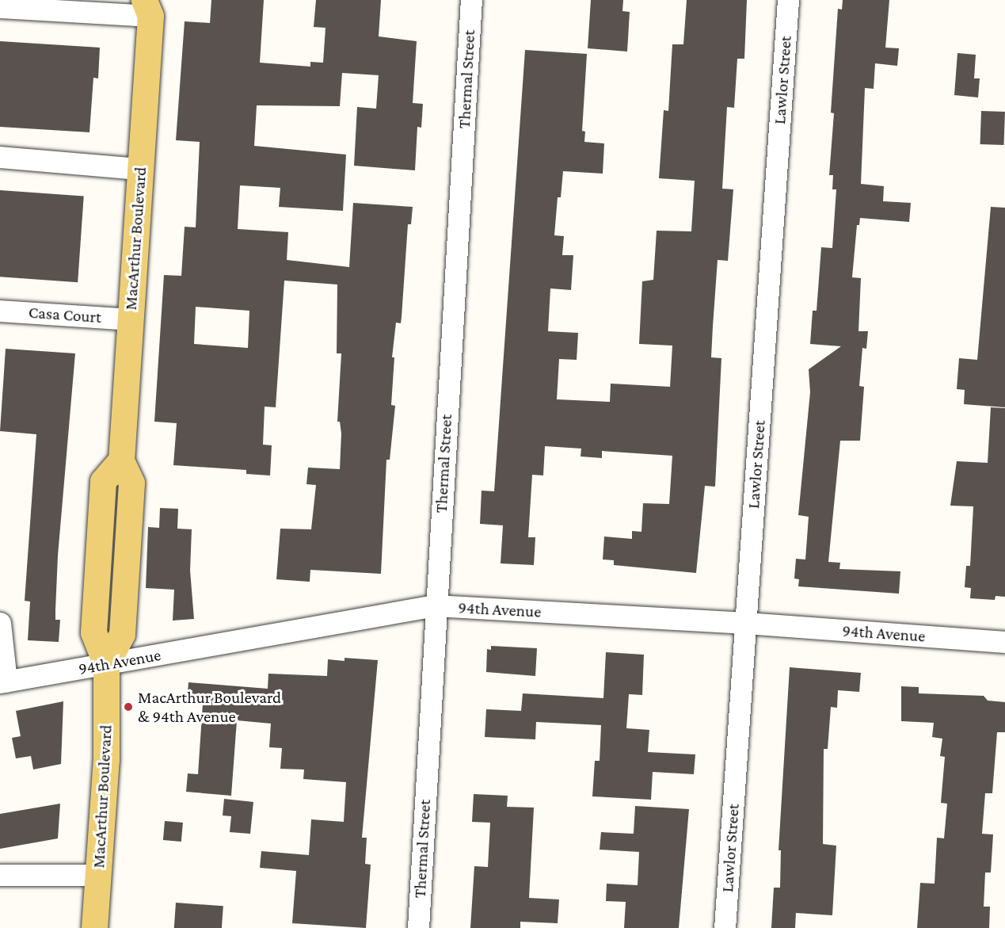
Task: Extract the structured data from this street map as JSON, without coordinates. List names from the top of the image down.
{
  "streets": {
    "main road": ["MacArthur Boulevard"],
    "street": [
      "Thermal Street",
      "Lawlor Street",
      "Casa Court",
      "94th Avenue"
    ]
  },
  "crossings": [
    ["Thermal Street", "94th Avenue"],
    ["Lawlor Street", "94th Avenue"],
    ["MacArthur Boulevard", "Casa Court"],
    ["MacArthur Boulevard", "94th Avenue"]
  ],
  "places": ["MacArthur Boulevard & 94th Avenue"]
}
